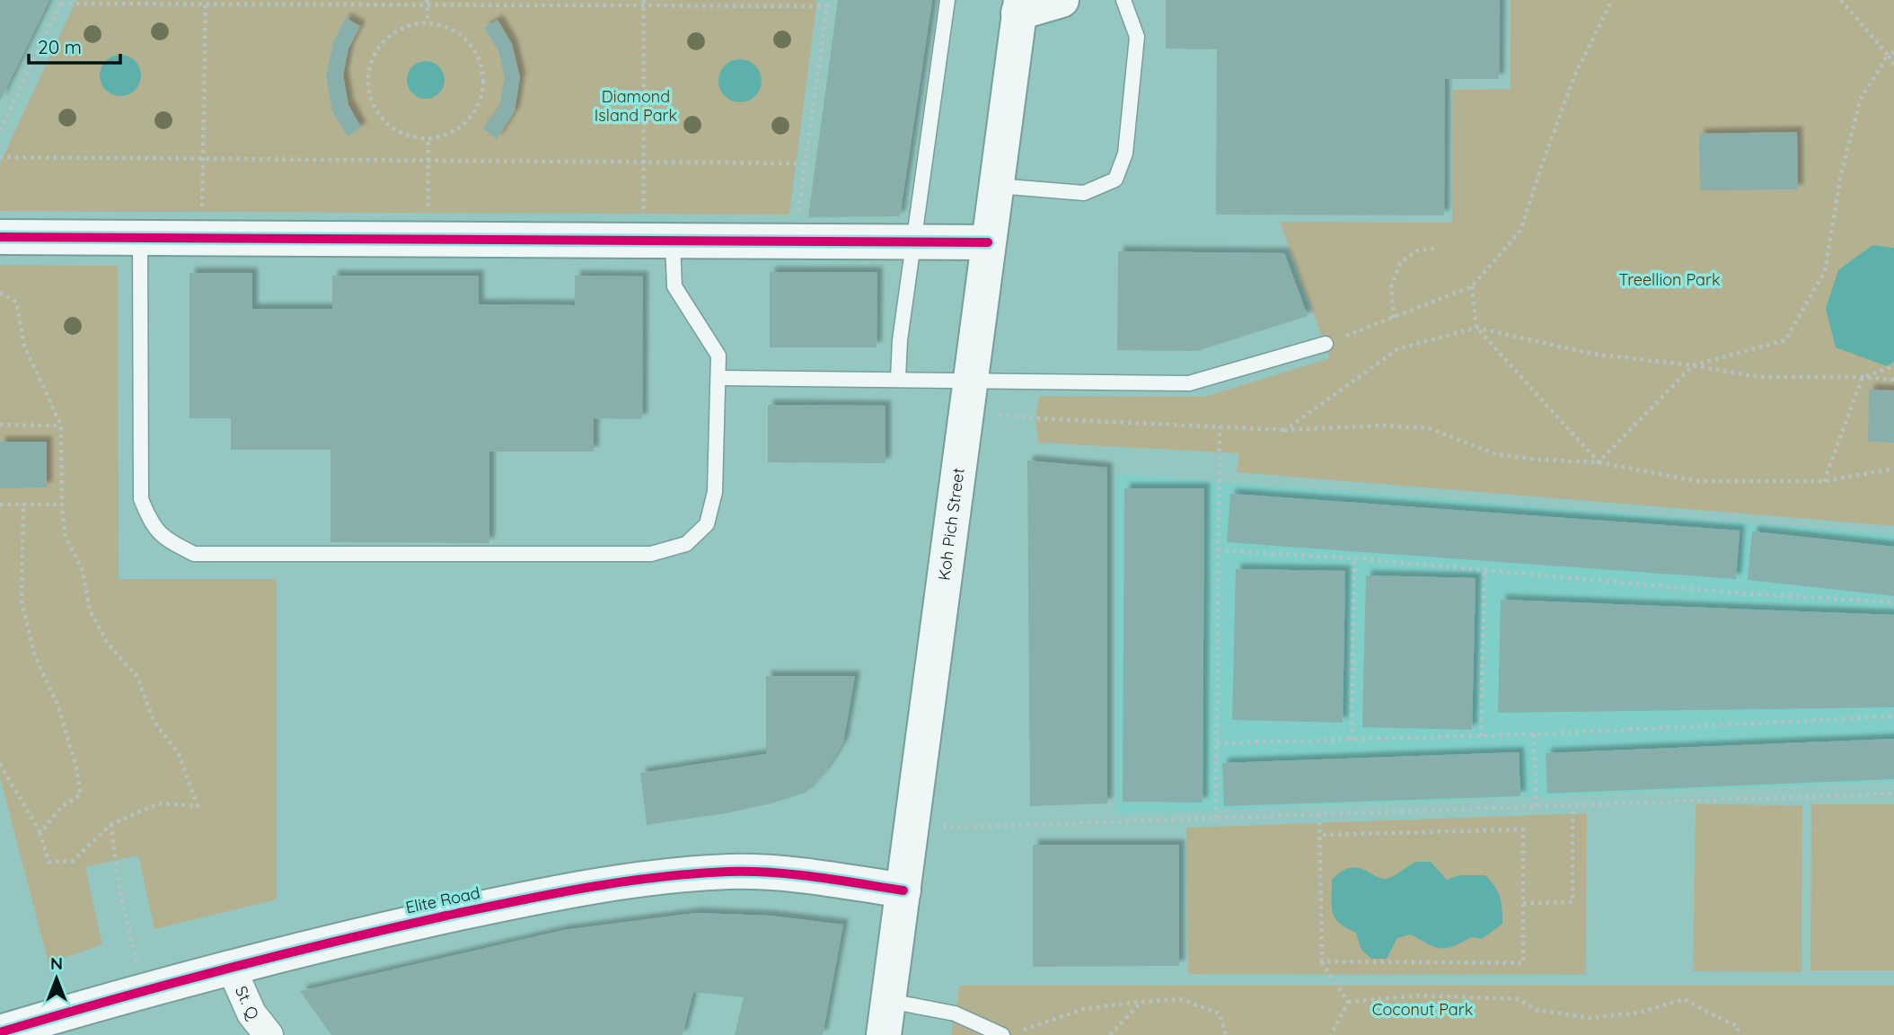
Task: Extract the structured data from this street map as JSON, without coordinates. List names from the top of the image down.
{
  "streets": {
    "street": ["Koh Pich Street", "Elite Road", "St. Q"]
  },
  "crossings": [
    ["Koh Pich Street", "Elite Road"],
    ["Elite Road", "St. Q"]
  ],
  "parks": ["Diamond Island Park", "Treellion Park", "Coconut Park"],
  "scale_bar": "20 m",
  "north": "top"
}
